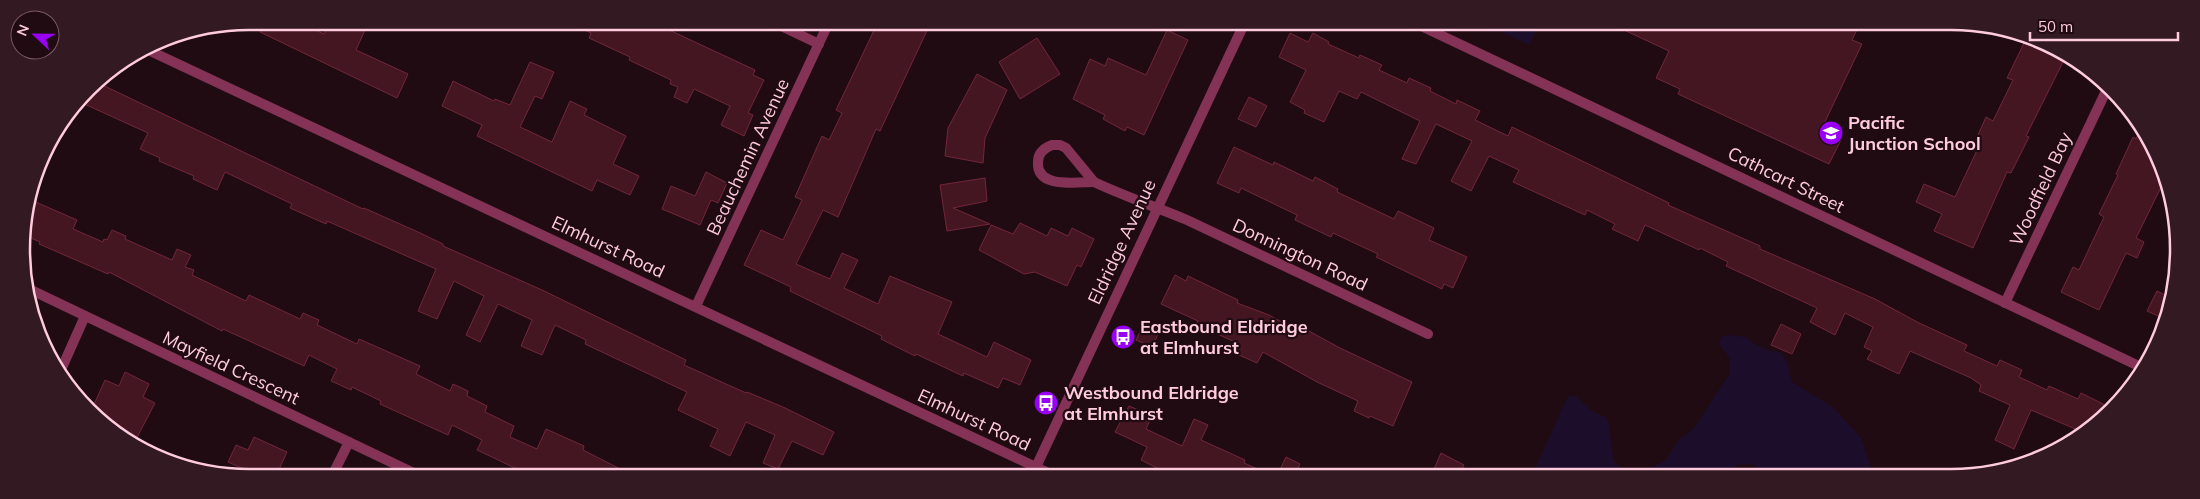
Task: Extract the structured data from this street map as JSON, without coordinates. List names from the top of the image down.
{
  "streets": {
    "street": [
      "Beauchemin Avenue",
      "Cathcart Street",
      "Woodfield Bay",
      "Eldridge Avenue",
      "Elmhurst Road",
      "Donnington Road",
      "Mayfield Crescent"
    ]
  },
  "crossings": [
    ["Beauchemin Avenue", "Elmhurst Road"],
    ["Cathcart Street", "Woodfield Bay"],
    ["Eldridge Avenue", "Elmhurst Road"],
    ["Eldridge Avenue", "Donnington Road"]
  ],
  "places": {
    "school or university": ["Pacific Junction School"],
    "bus stop": ["Eastbound Eldridge at Elmhurst", "Westbound Eldridge at Elmhurst"]
  },
  "scale_bar": "50 m",
  "north": "left"
}
